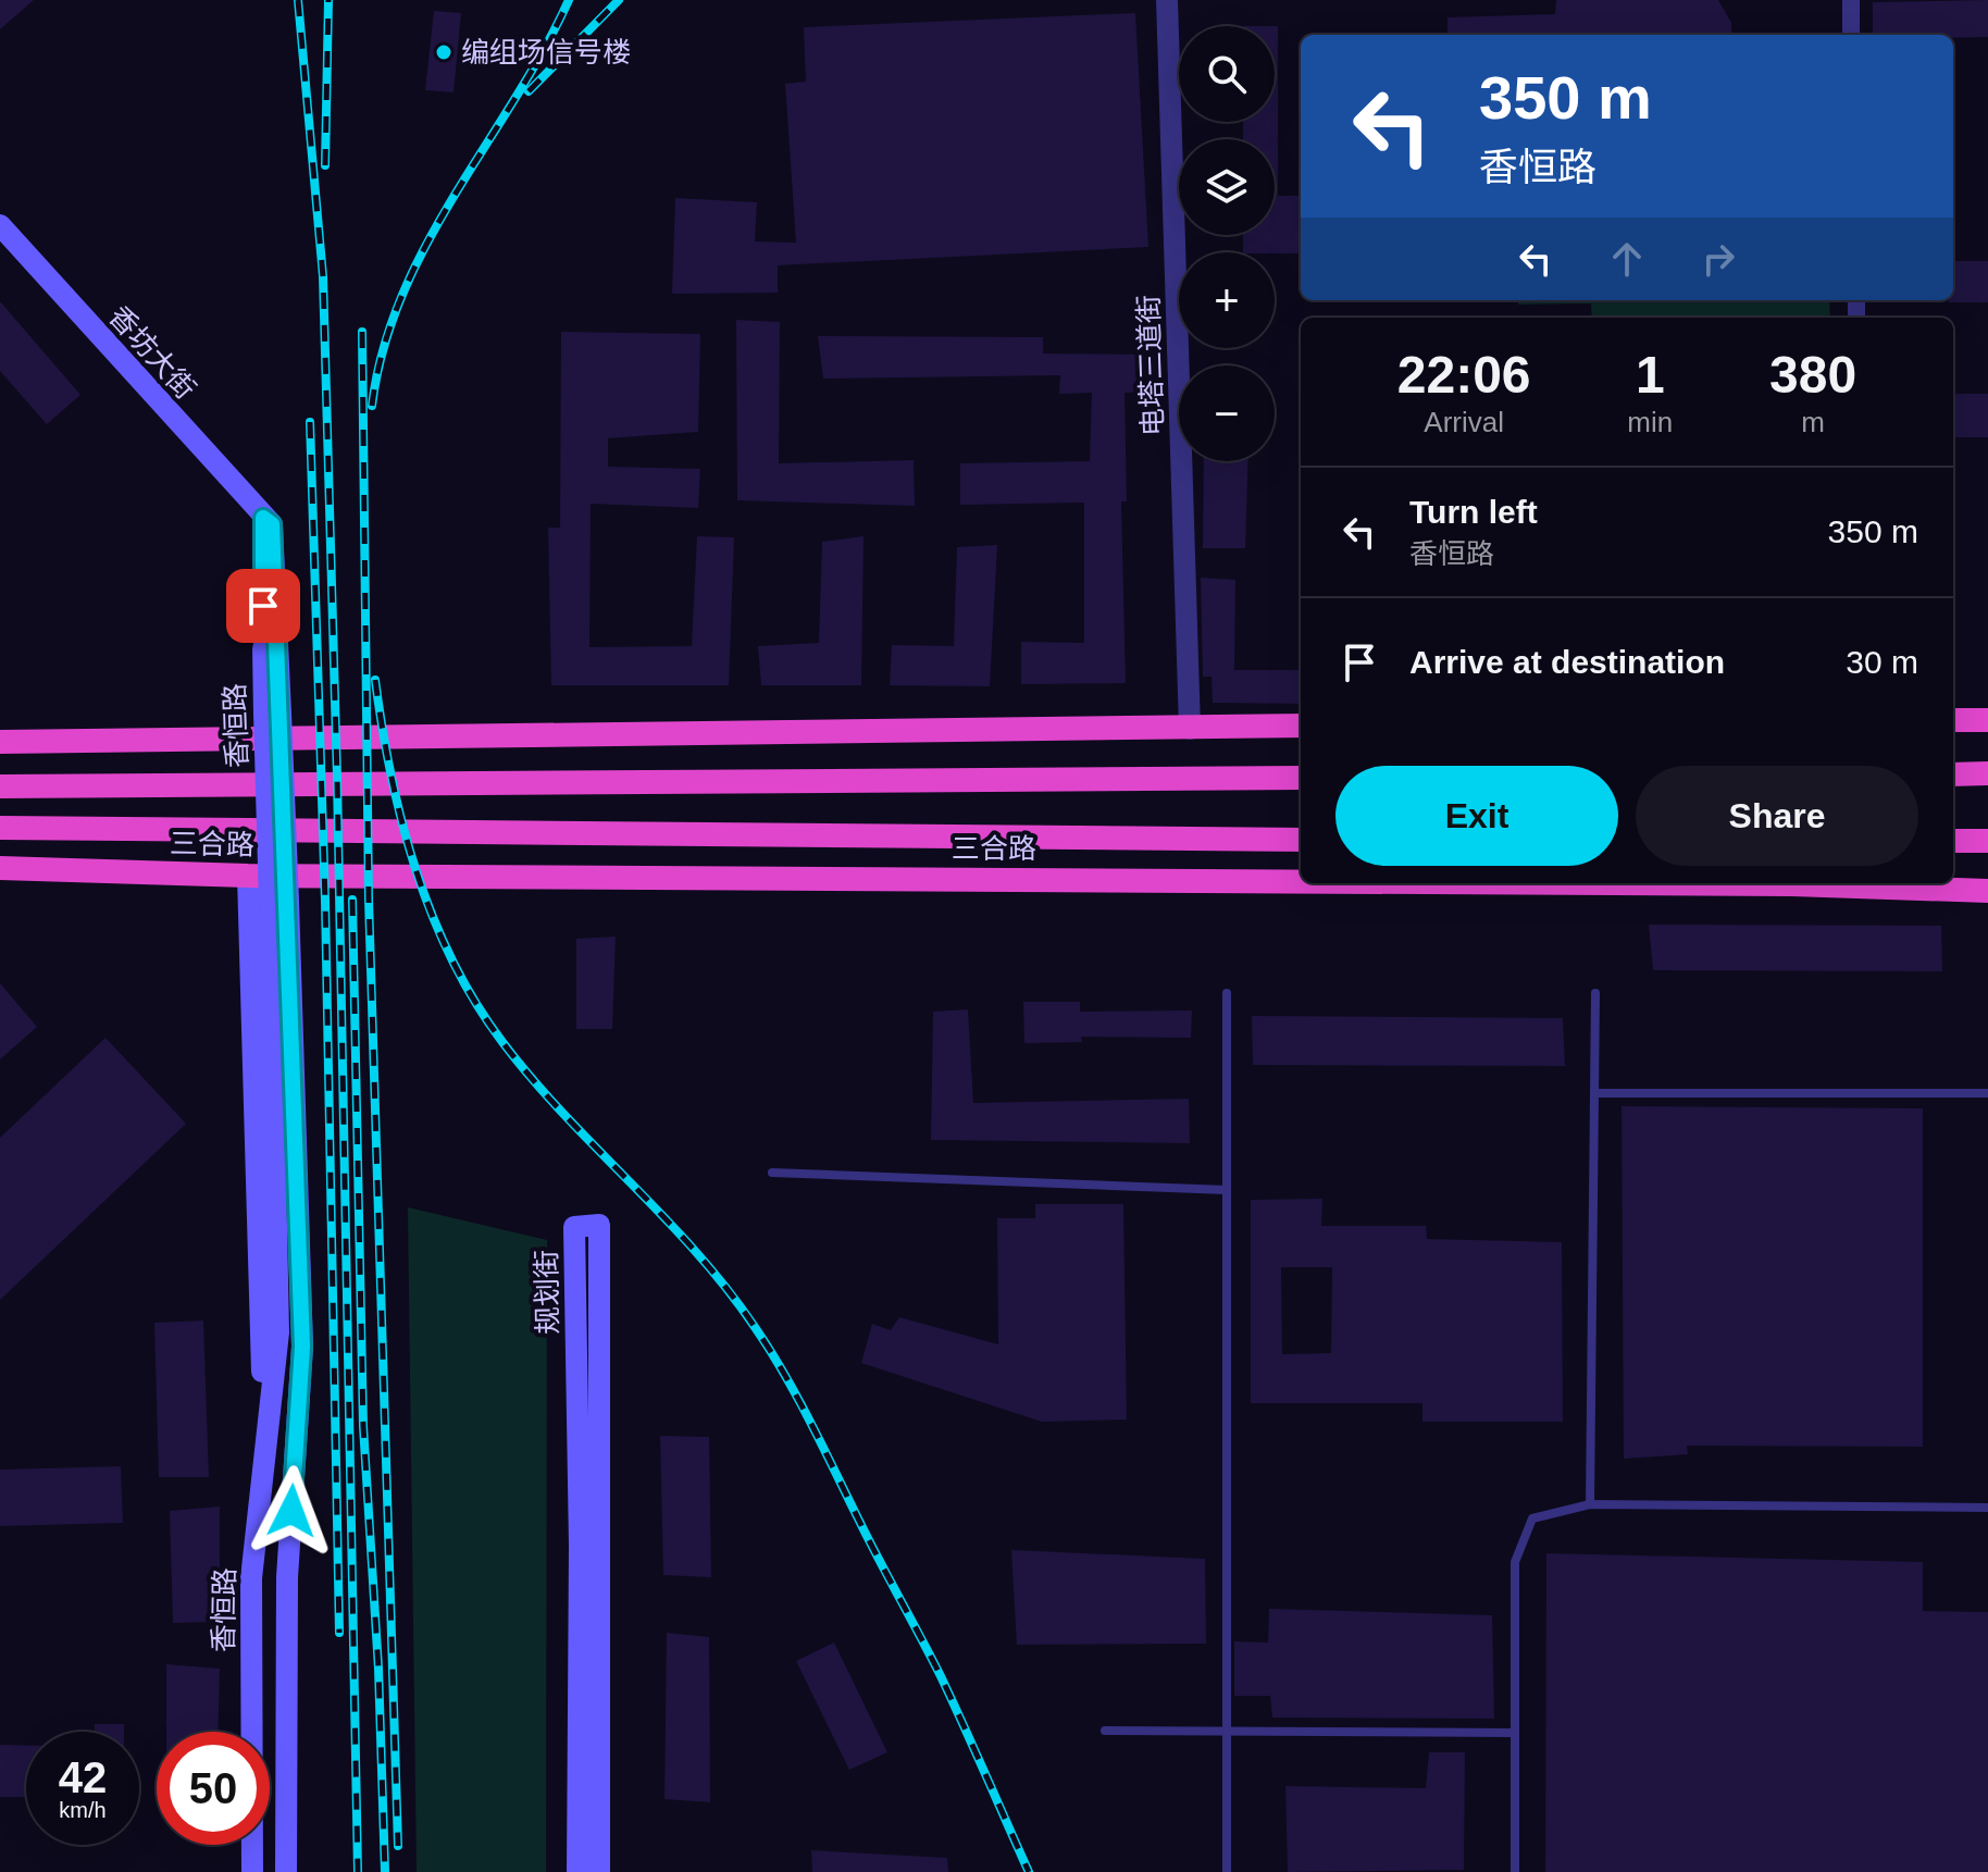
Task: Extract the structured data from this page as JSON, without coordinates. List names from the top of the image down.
{
  "streets": {
    "highway": ["三合路"],
    "main road": ["香坊大街", "香恒路", "规划街"],
    "street": ["电塔三道街"]
  },
  "crossings": [
    ["香坊大街", "香恒路"]
  ],
  "places": ["编组场信号楼"],
  "page": {
    "map_buttons": ["+", "−"],
    "turn": ["350 m", "香恒路"],
    "eta": [
      "22:06",
      "Arrival",
      "1",
      "min",
      "380",
      "m"
    ],
    "list": [
      {
        "name": "Turn left",
        "note": "香恒路",
        "value": "350 m"
      },
      {
        "name": "Arrive at destination",
        "value": "30 m"
      }
    ],
    "buttons": ["Exit", "Share"],
    "speed": "42 km/h",
    "limit": "50"
  }
}
